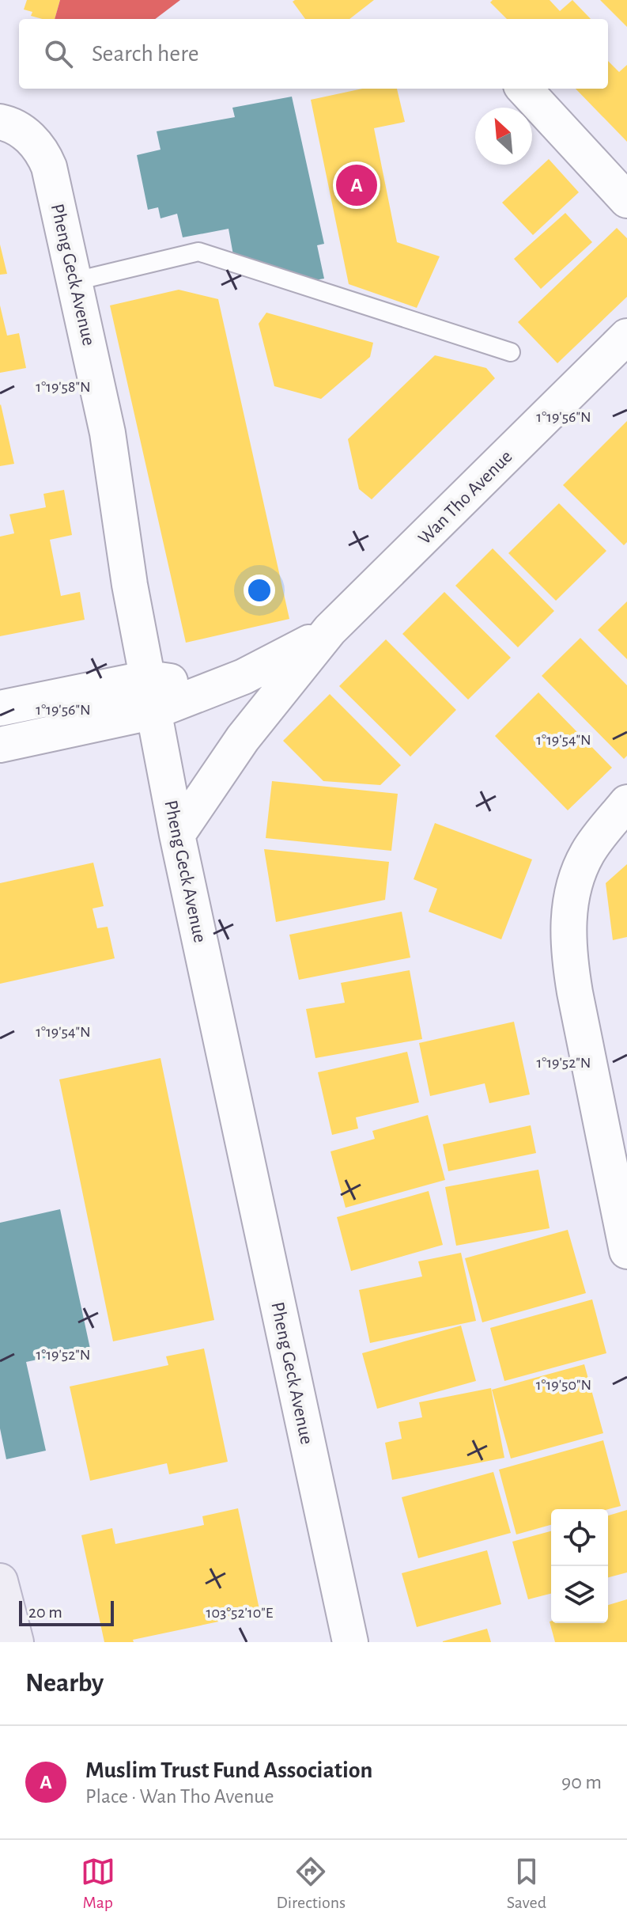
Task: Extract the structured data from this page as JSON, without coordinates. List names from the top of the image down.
{
  "streets": {
    "street": ["Pheng Geck Avenue", "Wan Tho Avenue"]
  },
  "crossings": [
    ["Pheng Geck Avenue", "Wan Tho Avenue"]
  ],
  "scale_bar": "20 m",
  "north": "top left",
  "page": {
    "search": "Search here",
    "pins": "A",
    "scale": "20 m",
    "heading": "Nearby",
    "list": [
      {
        "mark": "A",
        "name": "Muslim Trust Fund Association",
        "note": "Place · Wan Tho Avenue",
        "value": "90 m"
      }
    ],
    "nav": ["Map", "Directions", "Saved"]
  },
  "coordinates": [
    "1°19'58\"N",
    "1°19'56\"N",
    "1°19'54\"N",
    "1°19'52\"N",
    "1°19'50\"N",
    "103°52'10\"E"
  ]
}
